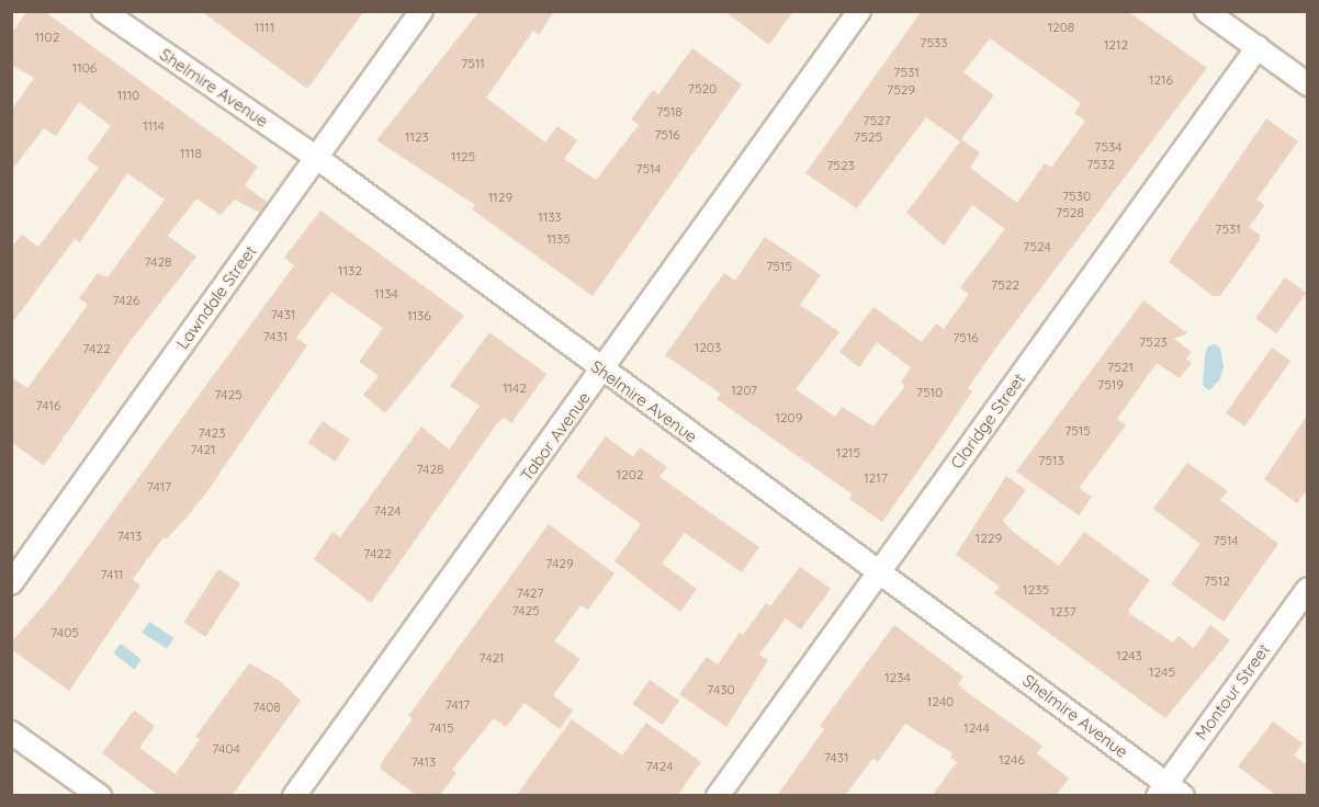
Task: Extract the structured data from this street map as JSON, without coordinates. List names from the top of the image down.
{
  "streets": {
    "street": [
      "Shelmire Avenue",
      "Lawndale Street",
      "Claridge Street",
      "Tabor Avenue",
      "Montour Street"
    ]
  },
  "crossings": [
    ["Shelmire Avenue", "Lawndale Street"],
    ["Shelmire Avenue", "Claridge Street"],
    ["Shelmire Avenue", "Tabor Avenue"],
    ["Shelmire Avenue", "Montour Street"]
  ],
  "house_numbers": [
    "1111",
    "1208",
    "1102",
    "7533",
    "1212",
    "7511",
    "1106",
    "7531",
    "1216",
    "7520",
    "7529",
    "1110",
    "7518",
    "7527",
    "1114",
    "7516",
    "1123",
    "7525",
    "7534",
    "1118",
    "1125",
    "7532",
    "7523",
    "7514",
    "7530",
    "1129",
    "7528",
    "1133",
    "7531",
    "1135",
    "7524",
    "7428",
    "7515",
    "1132",
    "7522",
    "1134",
    "7426",
    "7431",
    "1136",
    "7431",
    "7516",
    "7523",
    "1203",
    "7422",
    "7521",
    "7519",
    "1142",
    "1207",
    "7510",
    "7425",
    "7416",
    "1209",
    "7515",
    "7423",
    "7421",
    "1215",
    "7513",
    "7428",
    "1202",
    "1217",
    "7417",
    "7424",
    "7413",
    "1229",
    "7514",
    "7422",
    "7429",
    "7411",
    "7512",
    "1235",
    "7427",
    "7425",
    "1237",
    "7405",
    "1243",
    "7421",
    "1245",
    "1234",
    "7430",
    "1240",
    "7417",
    "7408",
    "7415",
    "1244",
    "7404",
    "7431",
    "1246",
    "7413",
    "7424"
  ]
}
